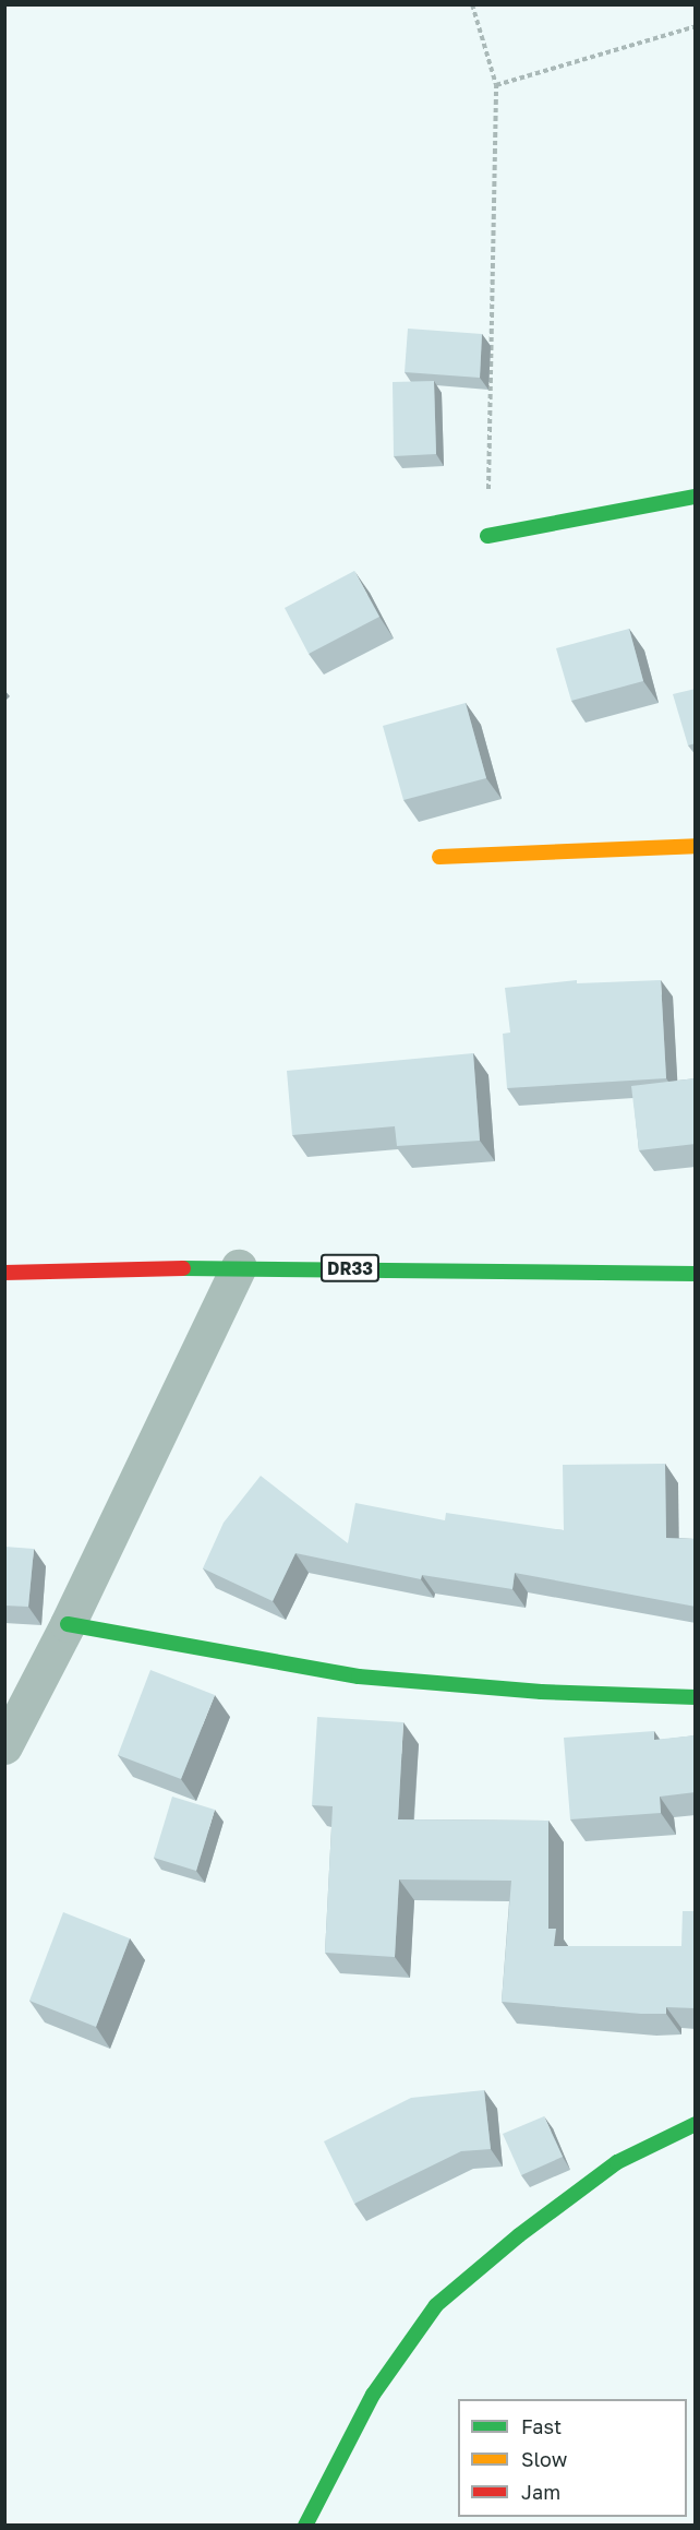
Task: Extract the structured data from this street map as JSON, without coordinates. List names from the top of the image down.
{
  "streets": {
    "street": ["DR33"]
  },
  "legend": ["Fast", "Slow", "Jam"]
}
